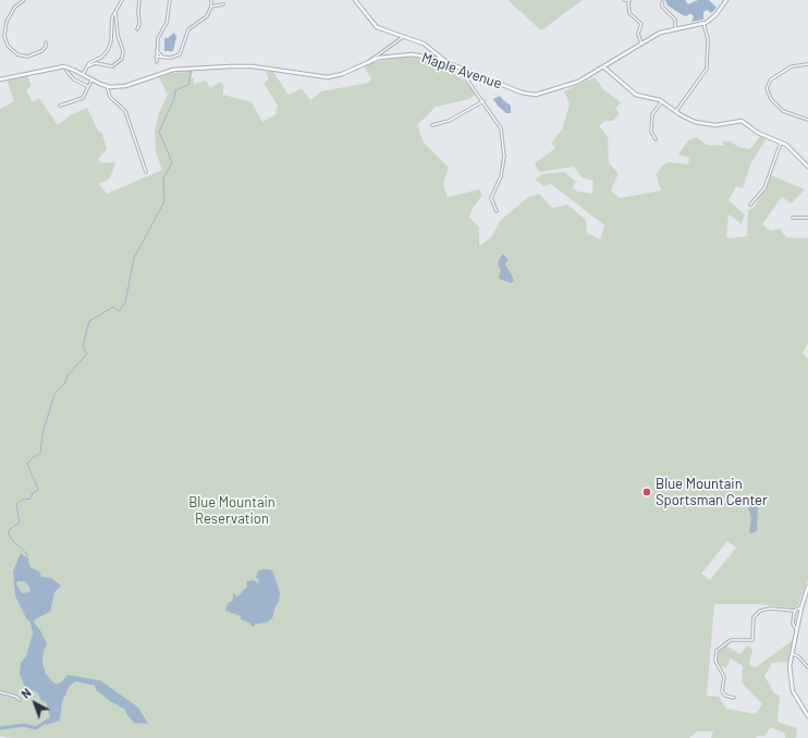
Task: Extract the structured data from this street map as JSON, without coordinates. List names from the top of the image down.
{
  "streets": {
    "street": ["Maple Avenue"]
  },
  "parks": ["Blue Mountain Reservation"],
  "places": ["Blue Mountain Sportsman Center"],
  "north": "top left"
}
